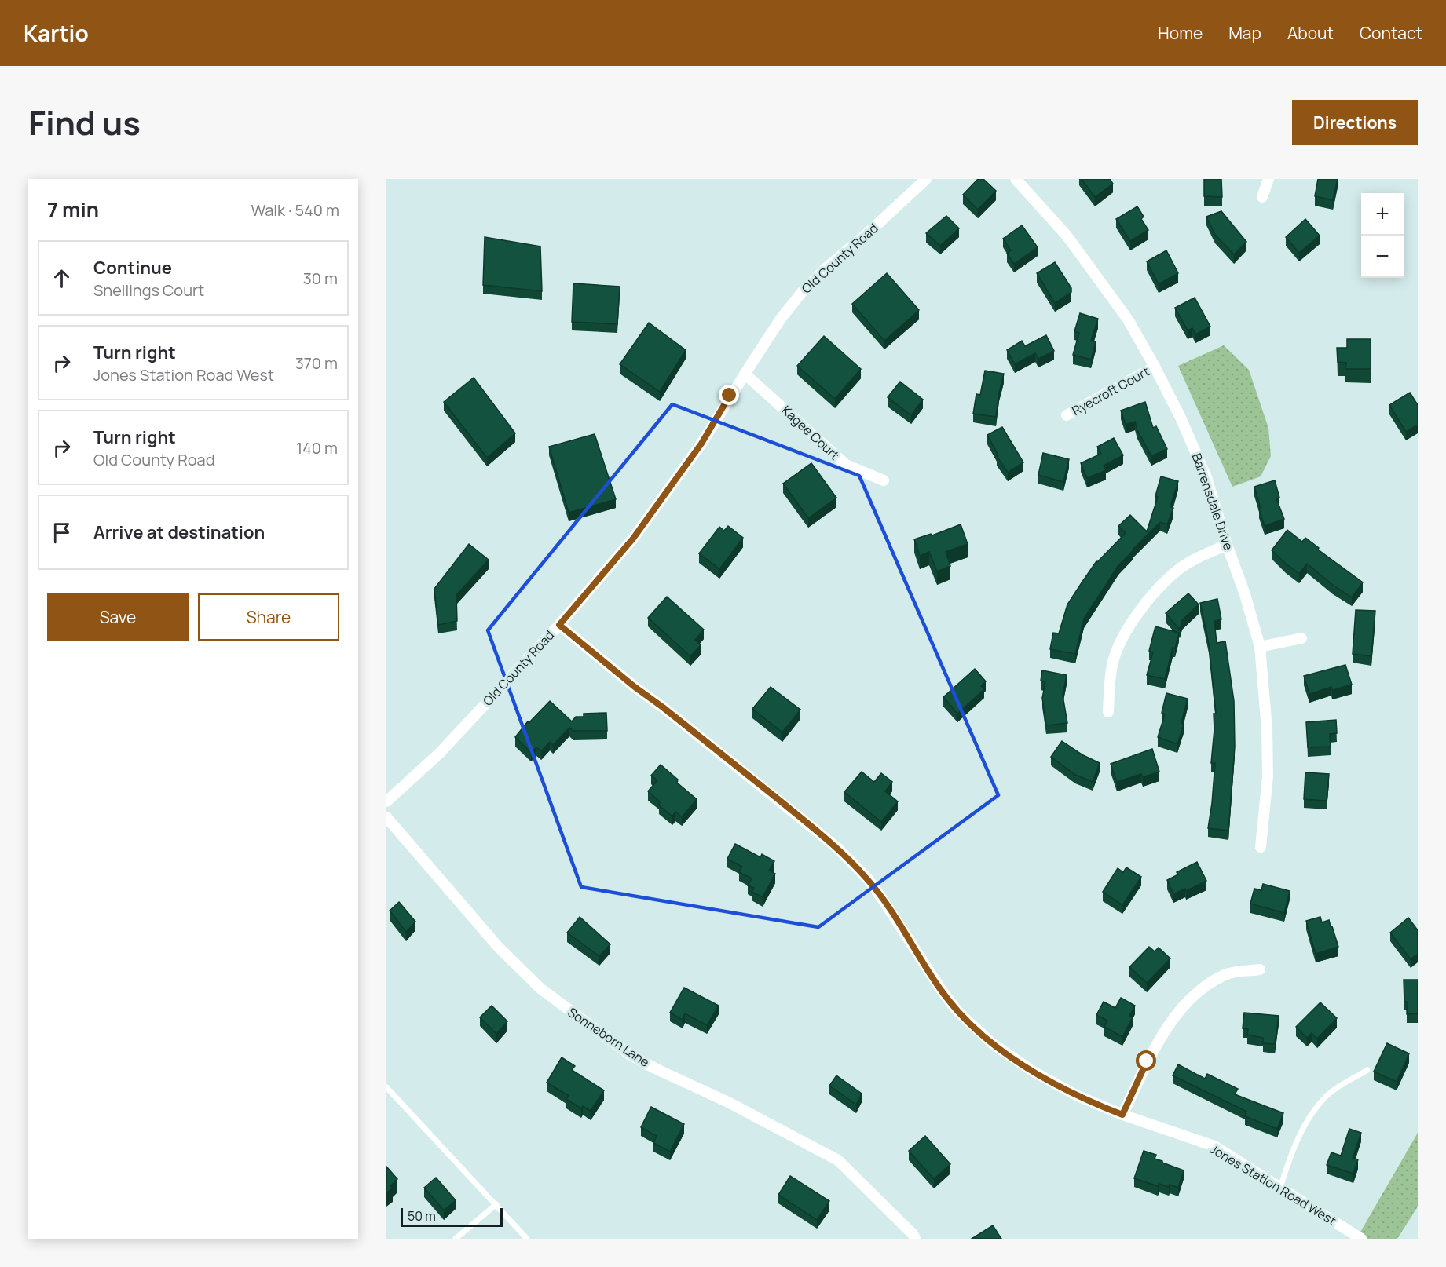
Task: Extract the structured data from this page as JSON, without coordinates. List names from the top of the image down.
{
  "streets": {
    "street": [
      "Old County Road",
      "Ryecroft Court",
      "Kagee Court",
      "Barrensdale Drive",
      "Sonneborn Lane",
      "Jones Station Road West"
    ]
  },
  "crossings": [
    ["Old County Road", "Kagee Court"],
    ["Old County Road", "Jones Station Road West"],
    ["Ryecroft Court", "Barrensdale Drive"]
  ],
  "scale_bar": "50 m",
  "page": {
    "header": "Kartio",
    "nav": [
      "Home",
      "Map",
      "About",
      "Contact"
    ],
    "title": "Find us",
    "buttons": [
      "Directions",
      ["Save", "Share"]
    ],
    "heading": ["7 min", "Walk · 540 m"],
    "map_buttons": ["+", "−"],
    "list": [
      ["Continue", "Snellings Court", "30 m"],
      ["Turn right", "Jones Station Road West", "370 m"],
      ["Turn right", "Old County Road", "140 m"],
      "Arrive at destination"
    ],
    "scale": "50 m"
  }
}
